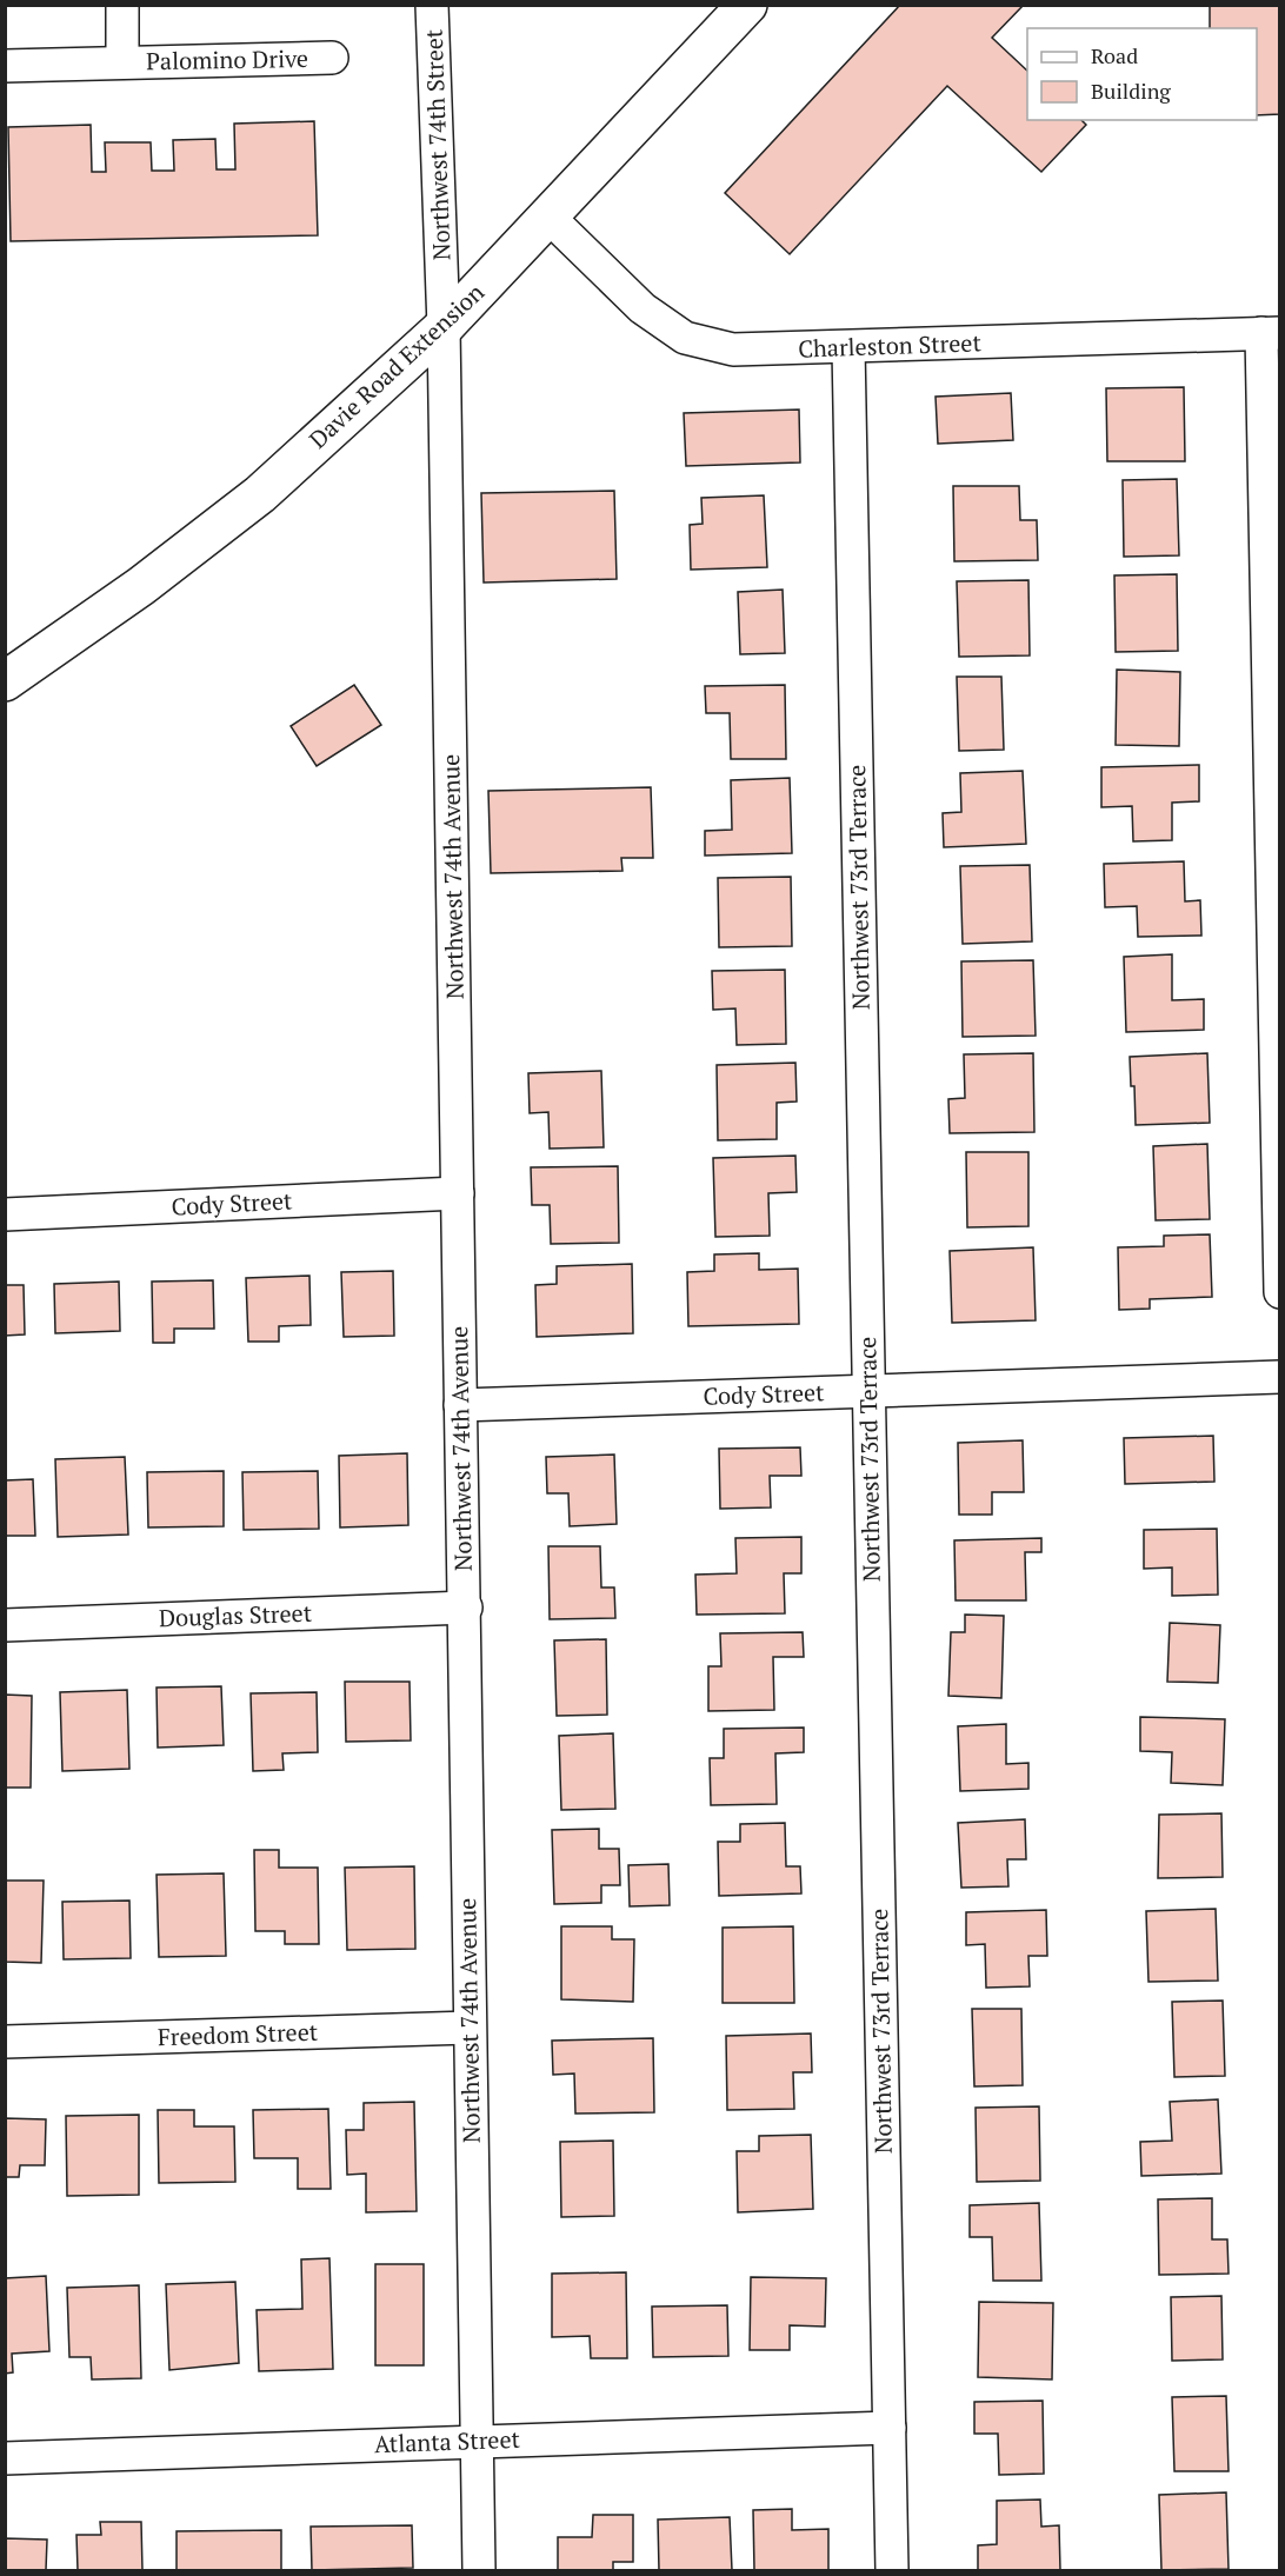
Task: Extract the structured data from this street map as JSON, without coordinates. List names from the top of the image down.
{
  "streets": {
    "main road": ["Davie Road Extension"],
    "street": [
      "Palomino Drive",
      "Northwest 74th Street",
      "Charleston Street",
      "Northwest 74th Avenue",
      "Northwest 73rd Terrace",
      "Cody Street",
      "Douglas Street",
      "Freedom Street",
      "Atlanta Street"
    ]
  },
  "crossings": [
    ["Northwest 74th Street", "Davie Road Extension"],
    ["Northwest 74th Street", "Northwest 74th Avenue"],
    ["Charleston Street", "Davie Road Extension"],
    ["Charleston Street", "Northwest 73rd Terrace"],
    ["Davie Road Extension", "Northwest 74th Avenue"],
    ["Northwest 74th Avenue", "Cody Street"],
    ["Northwest 74th Avenue", "Douglas Street"],
    ["Northwest 74th Avenue", "Freedom Street"],
    ["Northwest 74th Avenue", "Atlanta Street"],
    ["Northwest 73rd Terrace", "Cody Street"],
    ["Northwest 73rd Terrace", "Atlanta Street"]
  ],
  "legend": ["Road", "Building"]
}
